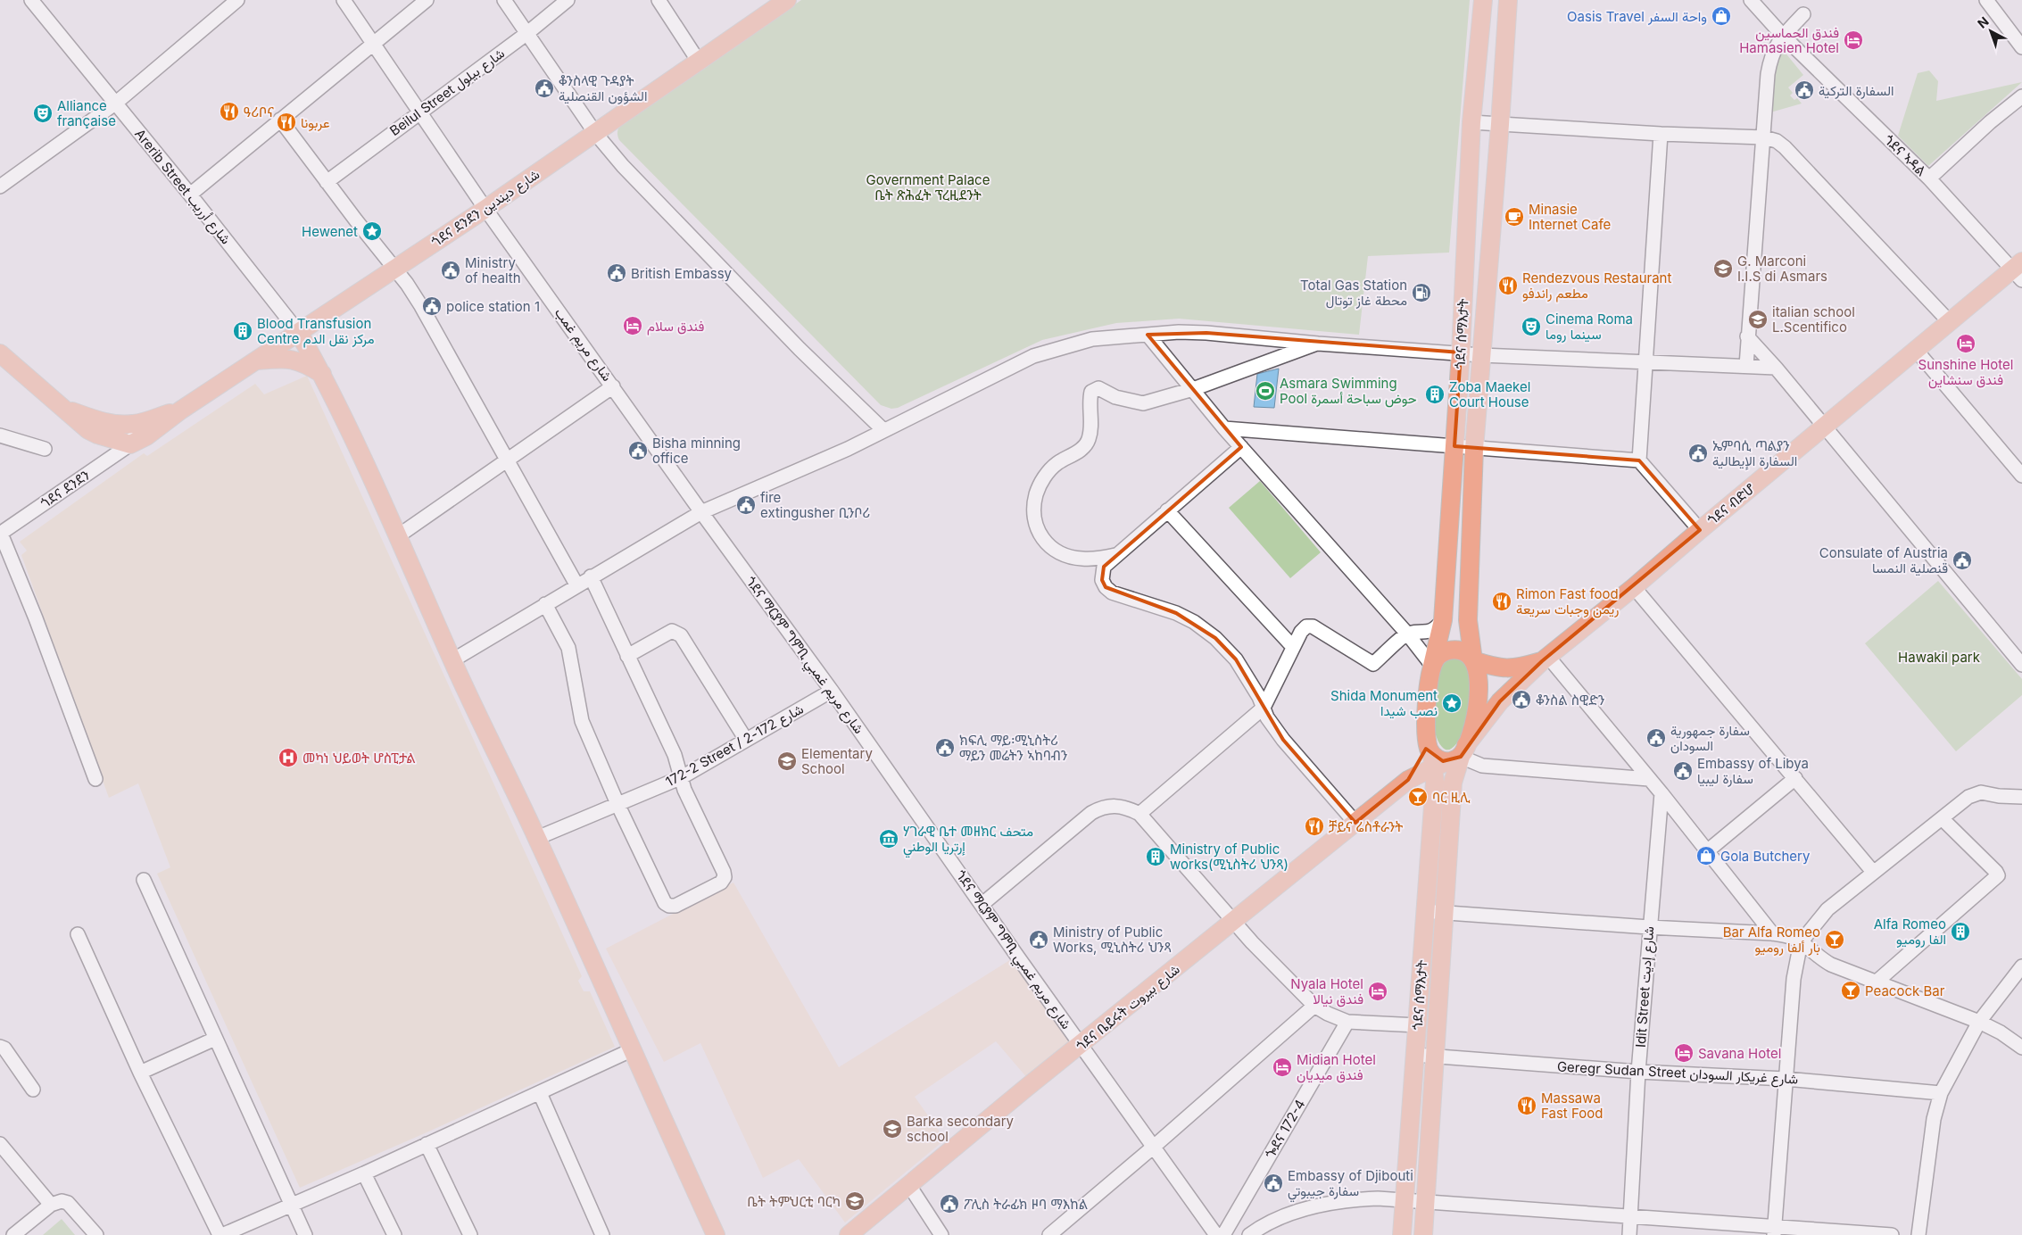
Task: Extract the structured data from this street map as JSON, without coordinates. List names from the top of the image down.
{
  "streets": {
    "main road": [
      "ጎደና ደንደን شارع ديندين",
      "ጎደና ሰማእታት",
      "ጎደና ብድሆ",
      "ጎደና ቤይሩት شارع بيروت"
    ],
    "street": [
      "Beilul Street شارع بيلول",
      "ጎደና ኣዳል",
      "Arerib Street شارع أرريب",
      "شارع مريم غمب",
      "ጎደና ደንደን",
      "ጎደና ማርያም ግምቢ شارع مريم غمبي",
      "172-2 Street / شارع 172-2",
      "Idit Street شارع إديت",
      "Geregr Sudan Street شارع غريكار السودان",
      "ጐደና 172-4"
    ]
  },
  "crossings": [
    ["Beilul Street شارع بيلول", "شارع مريم غمب"],
    ["ጎደና ኣዳል", "ጎደና ብድሆ"],
    ["Arerib Street شارع أرريب", "ጎደና ደንደን شارع ديندين"],
    ["ጎደና ደንደን شارع ديندين", "شارع مريم غمب"],
    ["ጎደና ደንደን شارع ديندين", "ጎደና ደንደን"],
    ["ጎደና ሰማእታት", "ጎደና ብድሆ"],
    ["ጎደና ሰማእታት", "Geregr Sudan Street شارع غريكار السودان"],
    ["شارع مريم غمب", "ጎደና ማርያም ግምቢ شارع مريم غمبي"],
    ["ጎደና ማርያም ግምቢ شارع مريم غمبي", "172-2 Street / شارع 172-2"],
    ["ጎደና ማርያም ግምቢ شارع مريم غمبي", "ጎደና ቤይሩት شارع بيروت"],
    ["Idit Street شارع إديت", "Geregr Sudan Street شارع غريكار السودان"]
  ],
  "parks": ["Government Palace ቤት ጽሕፈት ፕረዚደንት", "Hawakil park"],
  "places": {
    "shop": ["Oasis Travel واحة السفر", "Gola Butchery"],
    "hotel": [
      "فندق الحماسين Hamasien Hotel",
      "فندق سلام",
      "Sunshine Hotel فندق سنشاين",
      "Nyala Hotel فندق نيالا",
      "Savana Hotel",
      "Midian Hotel فندق ميديان"
    ],
    "public building": [
      "ቆንስላዊ ጉዳያት الشؤون القنصلية",
      "السفارة التركية",
      "Ministry of health",
      "British Embassy",
      "police station 1",
      "Bisha minning office",
      "ኤምባሲ ጣልያን السفارة الإيطالية",
      "fire extingusher ቢንቦሪ",
      "Consulate of Austria قنصلية النمسا",
      "ቆንስል ስዊድን",
      "سفارة جمهورية السودان",
      "ክፍሊ ማይ፡ሚኒስትሪ ማይን መሬትን ኣከባብን",
      "Embassy of Libya سفارة ليبيا",
      "Ministry of Public Works, ሚኒስትሪ ህንጻ",
      "Embassy of Djibouti سفارة جيبوتي",
      "ፖሊስ ትራፊክ ዞባ ማእከል"
    ],
    "restaurant": [
      "ዓሪቦና",
      "عربونا",
      "Rendezvous Restaurant مطعم راندفو",
      "Rimon Fast food ريمن وجبات سريعة",
      "ቻይና ሬስቶራንት",
      "Massawa Fast Food"
    ],
    "theatre": ["Alliance française", "Cinema Roma سينما روما"],
    "cafe": ["Minasie Internet Cafe"],
    "place": ["Hewenet", "Shida Monument نصب شيدا"],
    "school or university": [
      "G. Marconi I.I.S di Asmars",
      "italian school L.Scentifico",
      "Elementary School",
      "Barka secondary school",
      "ቤት ትምህርቲ ባርካ"
    ],
    "fuel station": ["Total Gas Station محطة غاز توتال"],
    "building": [
      "Blood Transfusion Centre مركز نقل الدم",
      "Zoba Maekel Court House",
      "Ministry of Public works(ሚኒስትሪ ህንጻ)",
      "Alfa Romeo الفا روميو"
    ],
    "sports": ["Asmara Swimming Pool حوض سباحة أسمرة"],
    "hospital": ["መካነ ህይወት ሆስፒታል"],
    "bar": ["ባር ዚሊ", "Bar Alfa Romeo بار ألفا روميو", "Peacock Bar"],
    "museum": ["ሃገራዊ ቤተ መዘክር متحف إرتريا الوطني"]
  },
  "north": "top left"
}
